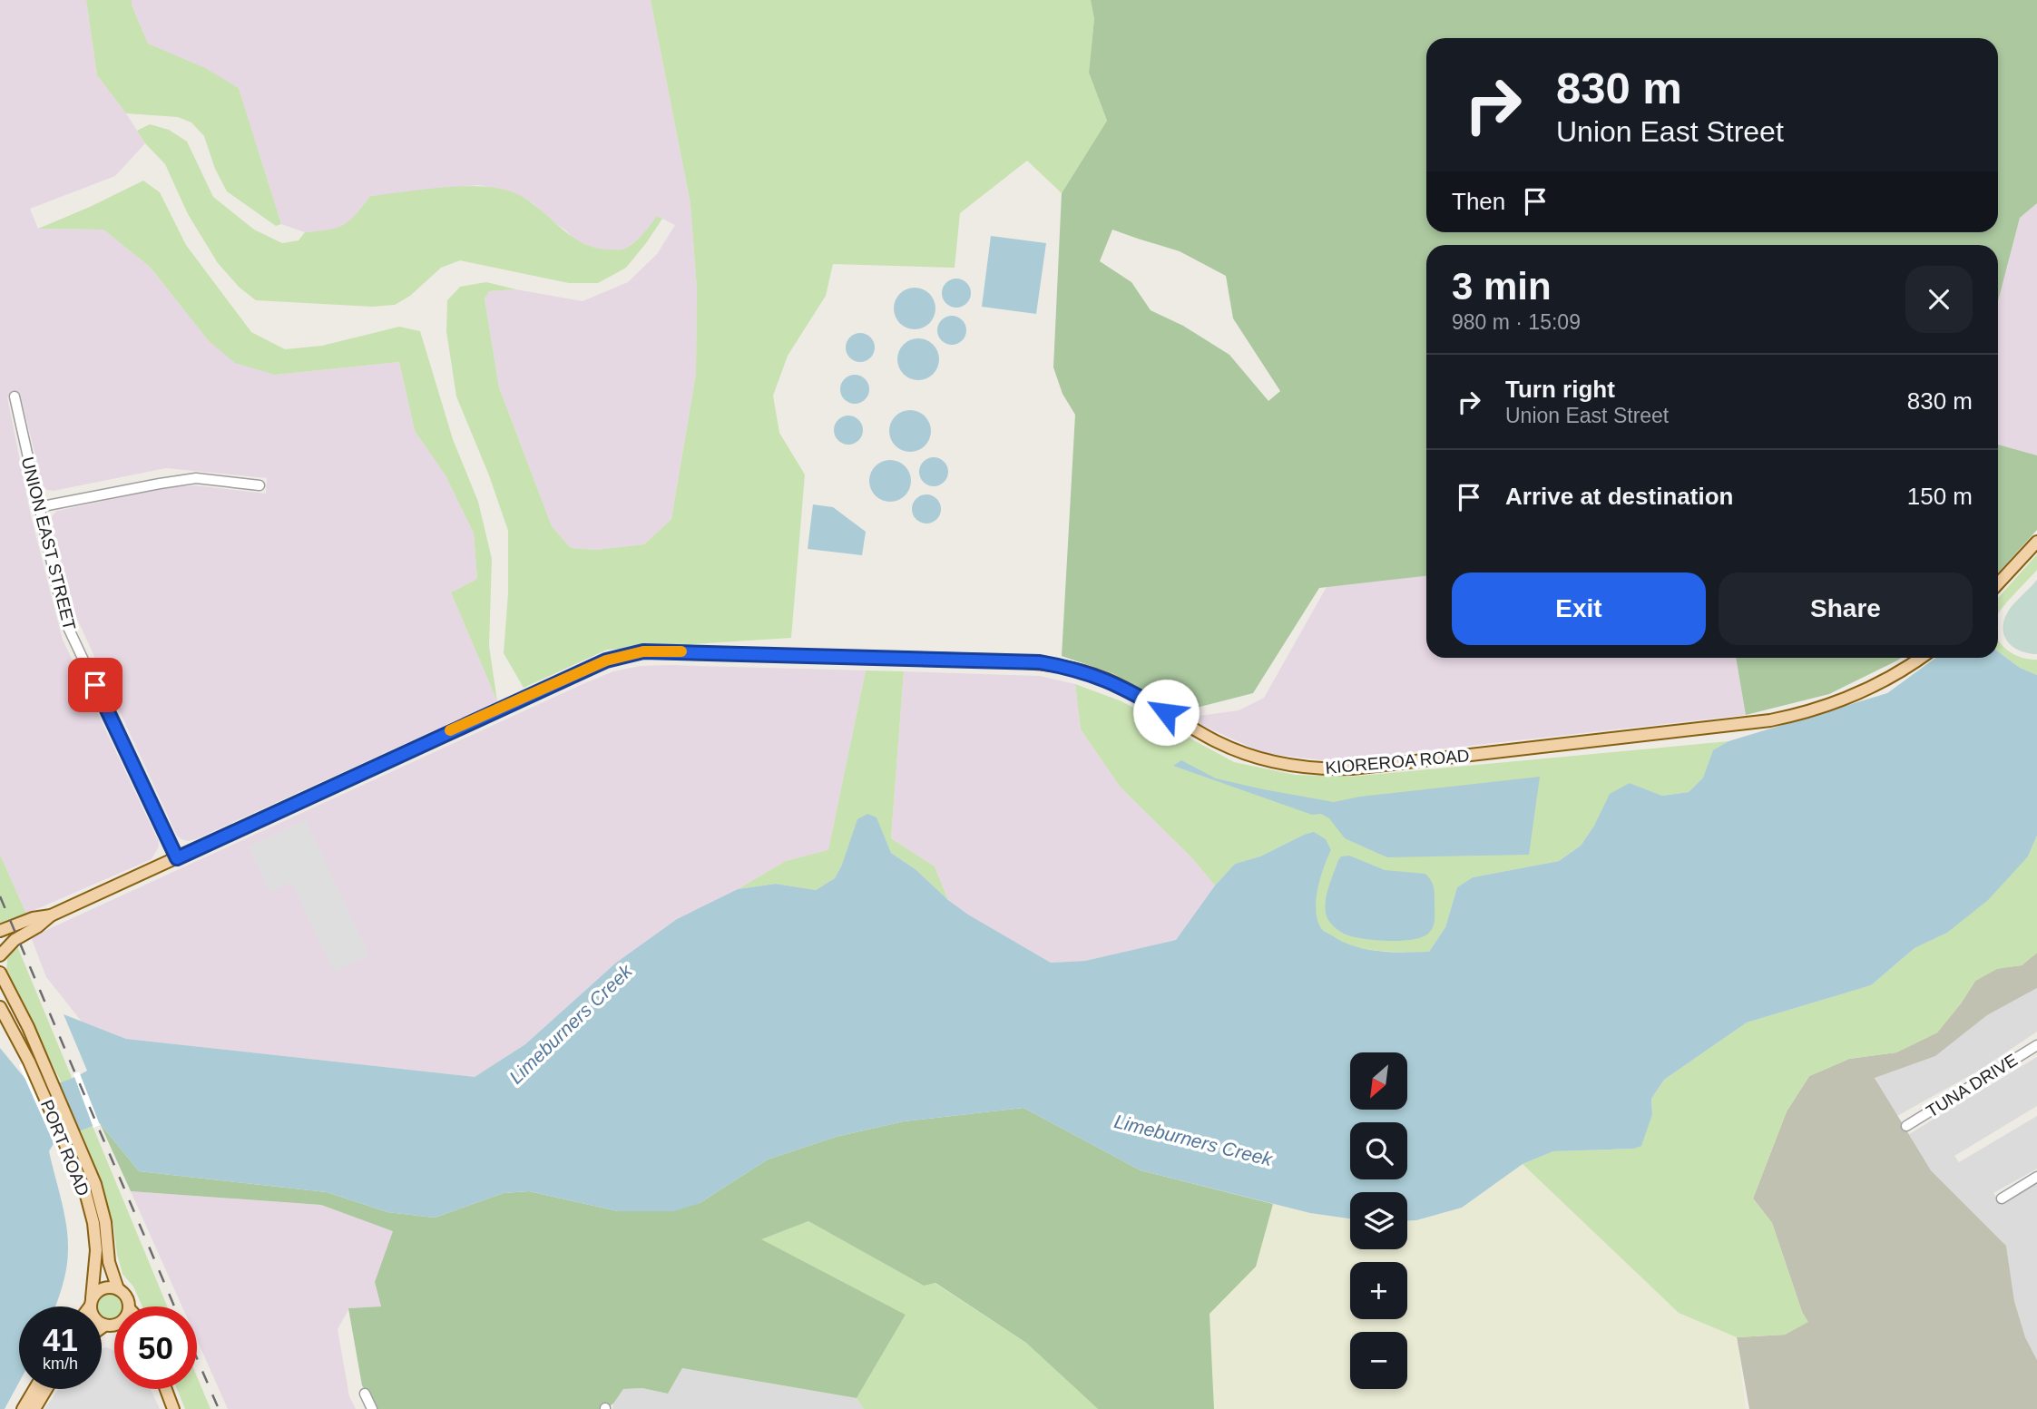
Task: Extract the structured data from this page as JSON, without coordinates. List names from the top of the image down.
{
  "streets": {
    "main road": ["KIOREROA ROAD", "PORT ROAD"],
    "street": ["UNION EAST STREET", "TUNA DRIVE"]
  },
  "crossings": [
    ["UNION EAST STREET", "KIOREROA ROAD"]
  ],
  "water": ["Limeburners Creek"],
  "north": "bottom left",
  "page": {
    "turn": ["830 m", "Union East Street"],
    "then": "Then",
    "heading": ["3 min", "980 m · 15:09"],
    "list": [
      {
        "name": "Turn right",
        "note": "Union East Street",
        "value": "830 m"
      },
      {
        "name": "Arrive at destination",
        "value": "150 m"
      }
    ],
    "buttons": ["Exit", "Share"],
    "map_buttons": ["+", "−"],
    "speed": "41 km/h",
    "limit": "50"
  }
}
